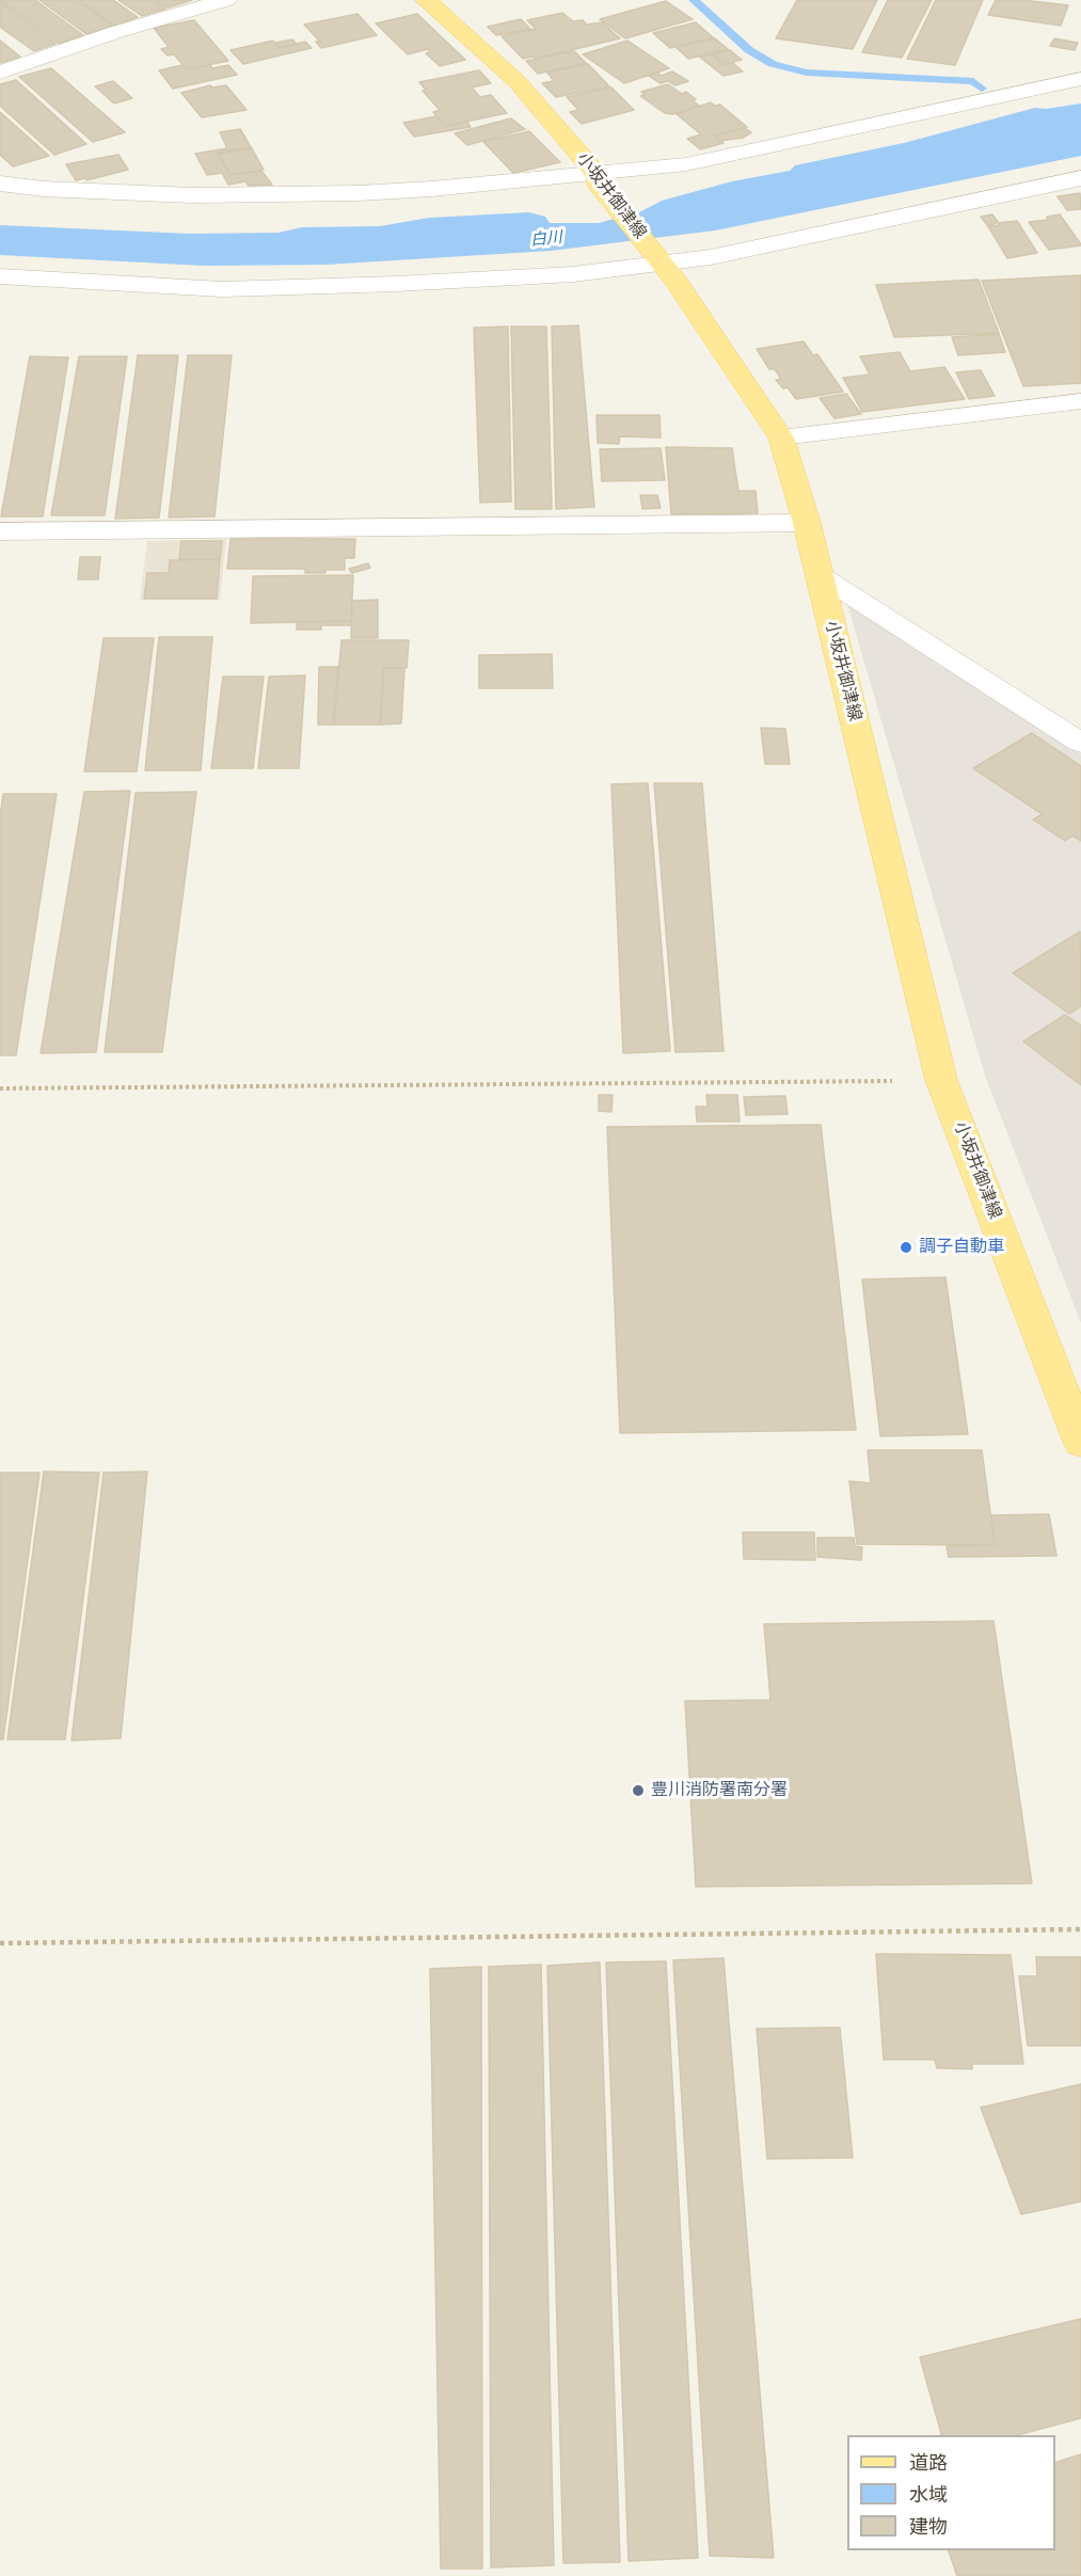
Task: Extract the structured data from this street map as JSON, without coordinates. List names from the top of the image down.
{
  "streets": {
    "main road": ["小坂井御津線"]
  },
  "water": ["白川"],
  "places": ["調子自動車", "豊川消防署南分署"],
  "legend": ["道路", "水域", "建物"]
}
